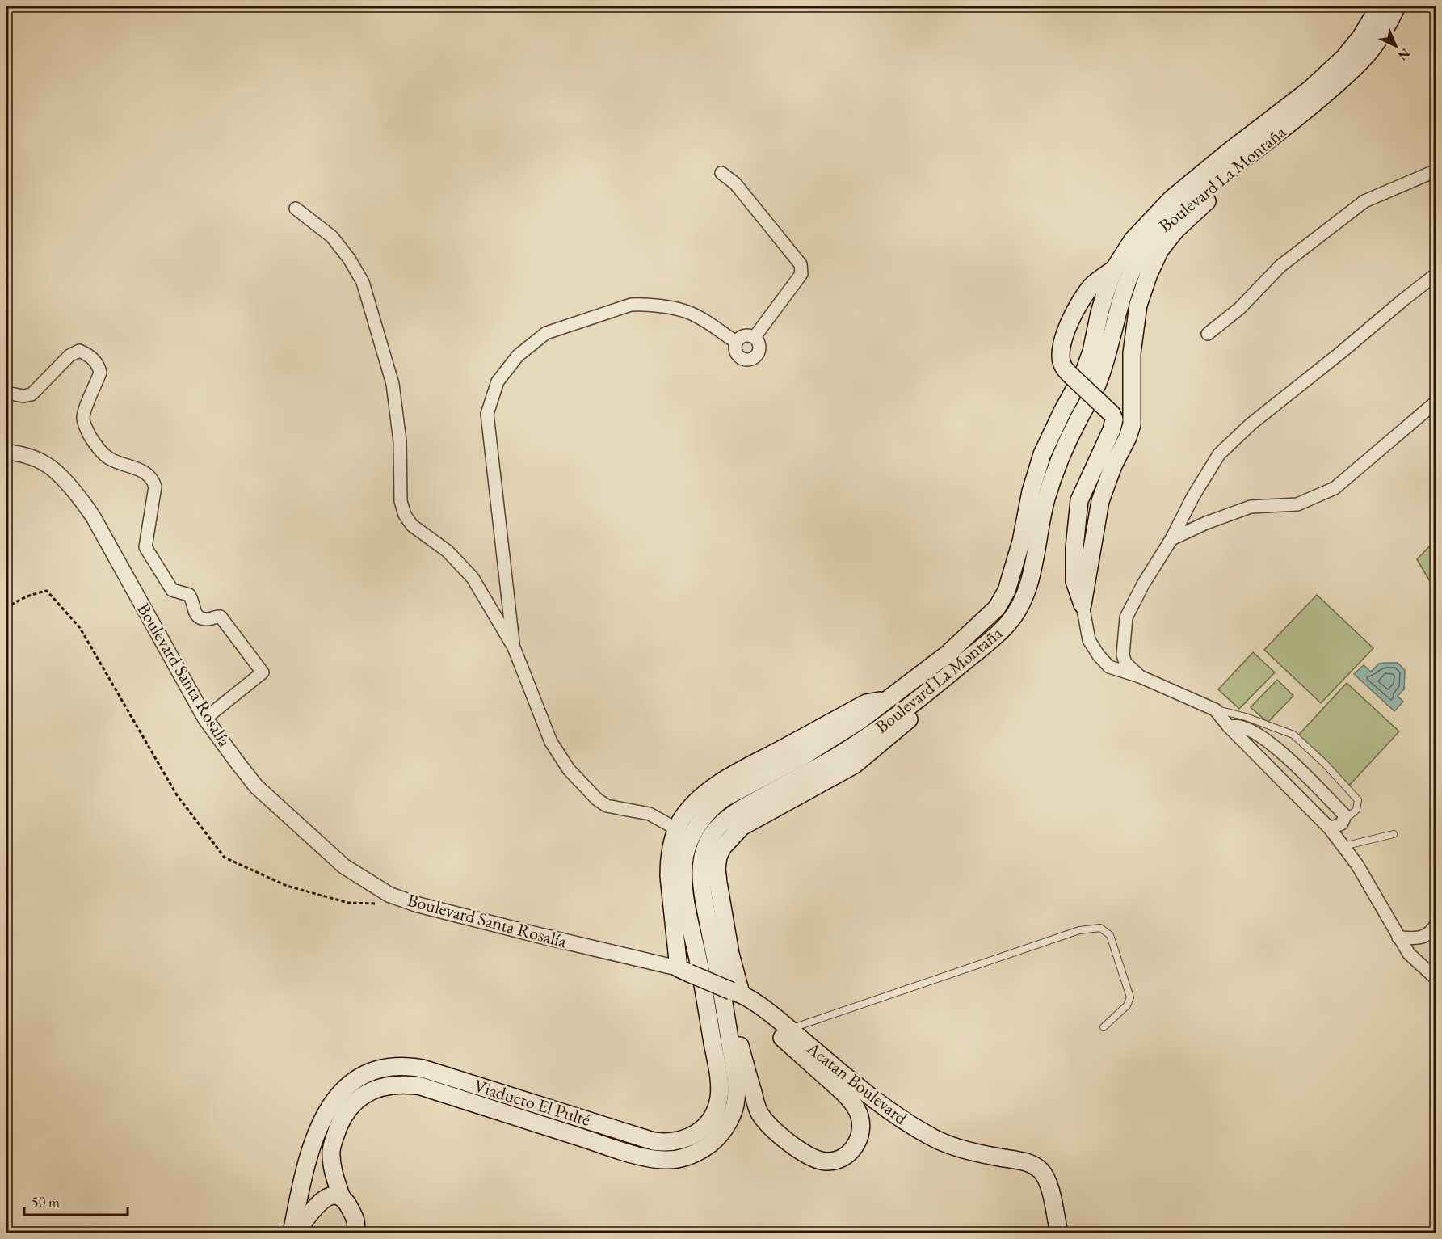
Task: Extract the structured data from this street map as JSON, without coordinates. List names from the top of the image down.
{
  "streets": {
    "main road": ["Boulevard La Montaña", "Acatan Boulevard", "Viaducto El Pulté"],
    "street": ["Boulevard Santa Rosalía"]
  },
  "crossings": [
    ["Boulevard La Montaña", "Boulevard Santa Rosalía"],
    ["Boulevard La Montaña", "Viaducto El Pulté"],
    ["Boulevard Santa Rosalía", "Viaducto El Pulté"]
  ],
  "scale_bar": "50 m",
  "north": "bottom right"
}
